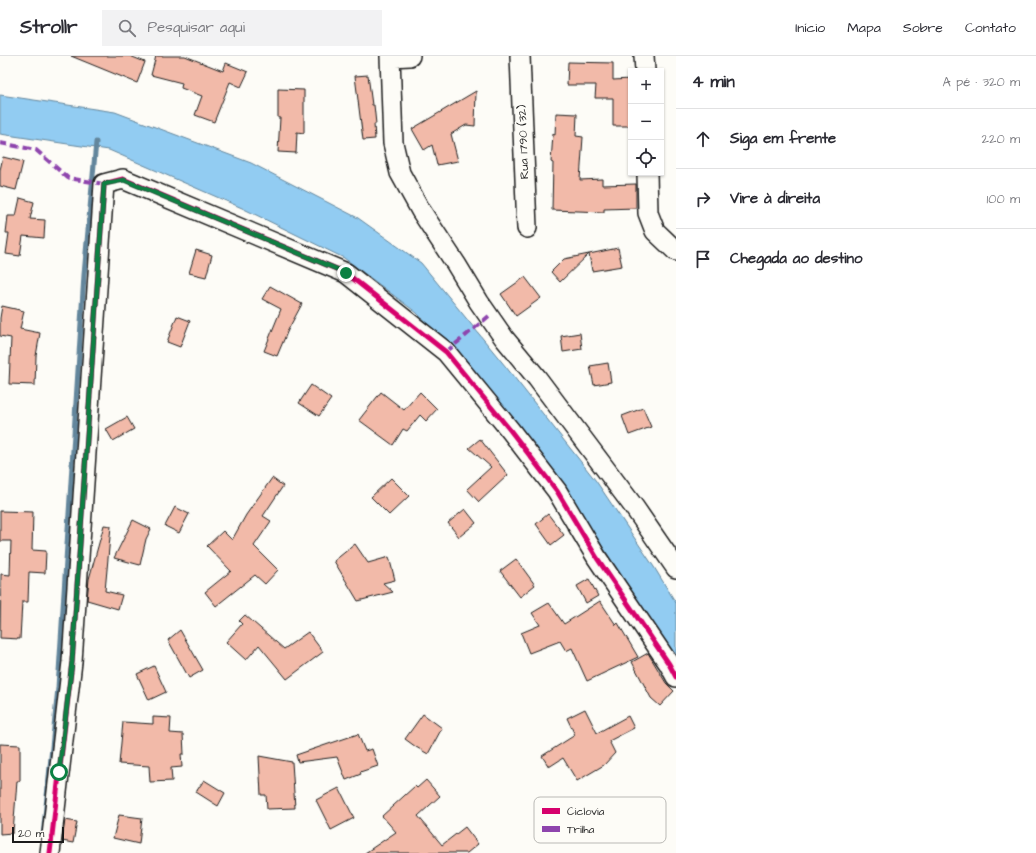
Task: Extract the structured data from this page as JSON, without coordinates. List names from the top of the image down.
{
  "streets": {
    "street": ["Rua 1790 (32)"]
  },
  "legend": ["Ciclovia", "Trilha"],
  "scale_bar": "20 m",
  "page": {
    "header": "Strollr",
    "search": "Pesquisar aqui",
    "nav": [
      "Início",
      "Mapa",
      "Sobre",
      "Contato"
    ],
    "heading": ["4 min", "A pé · 320 m"],
    "map_buttons": ["+", "−"],
    "list": [
      ["Siga em frente", "220 m"],
      ["Vire à direita", "100 m"],
      "Chegada ao destino"
    ],
    "scale": "20 m"
  }
}
